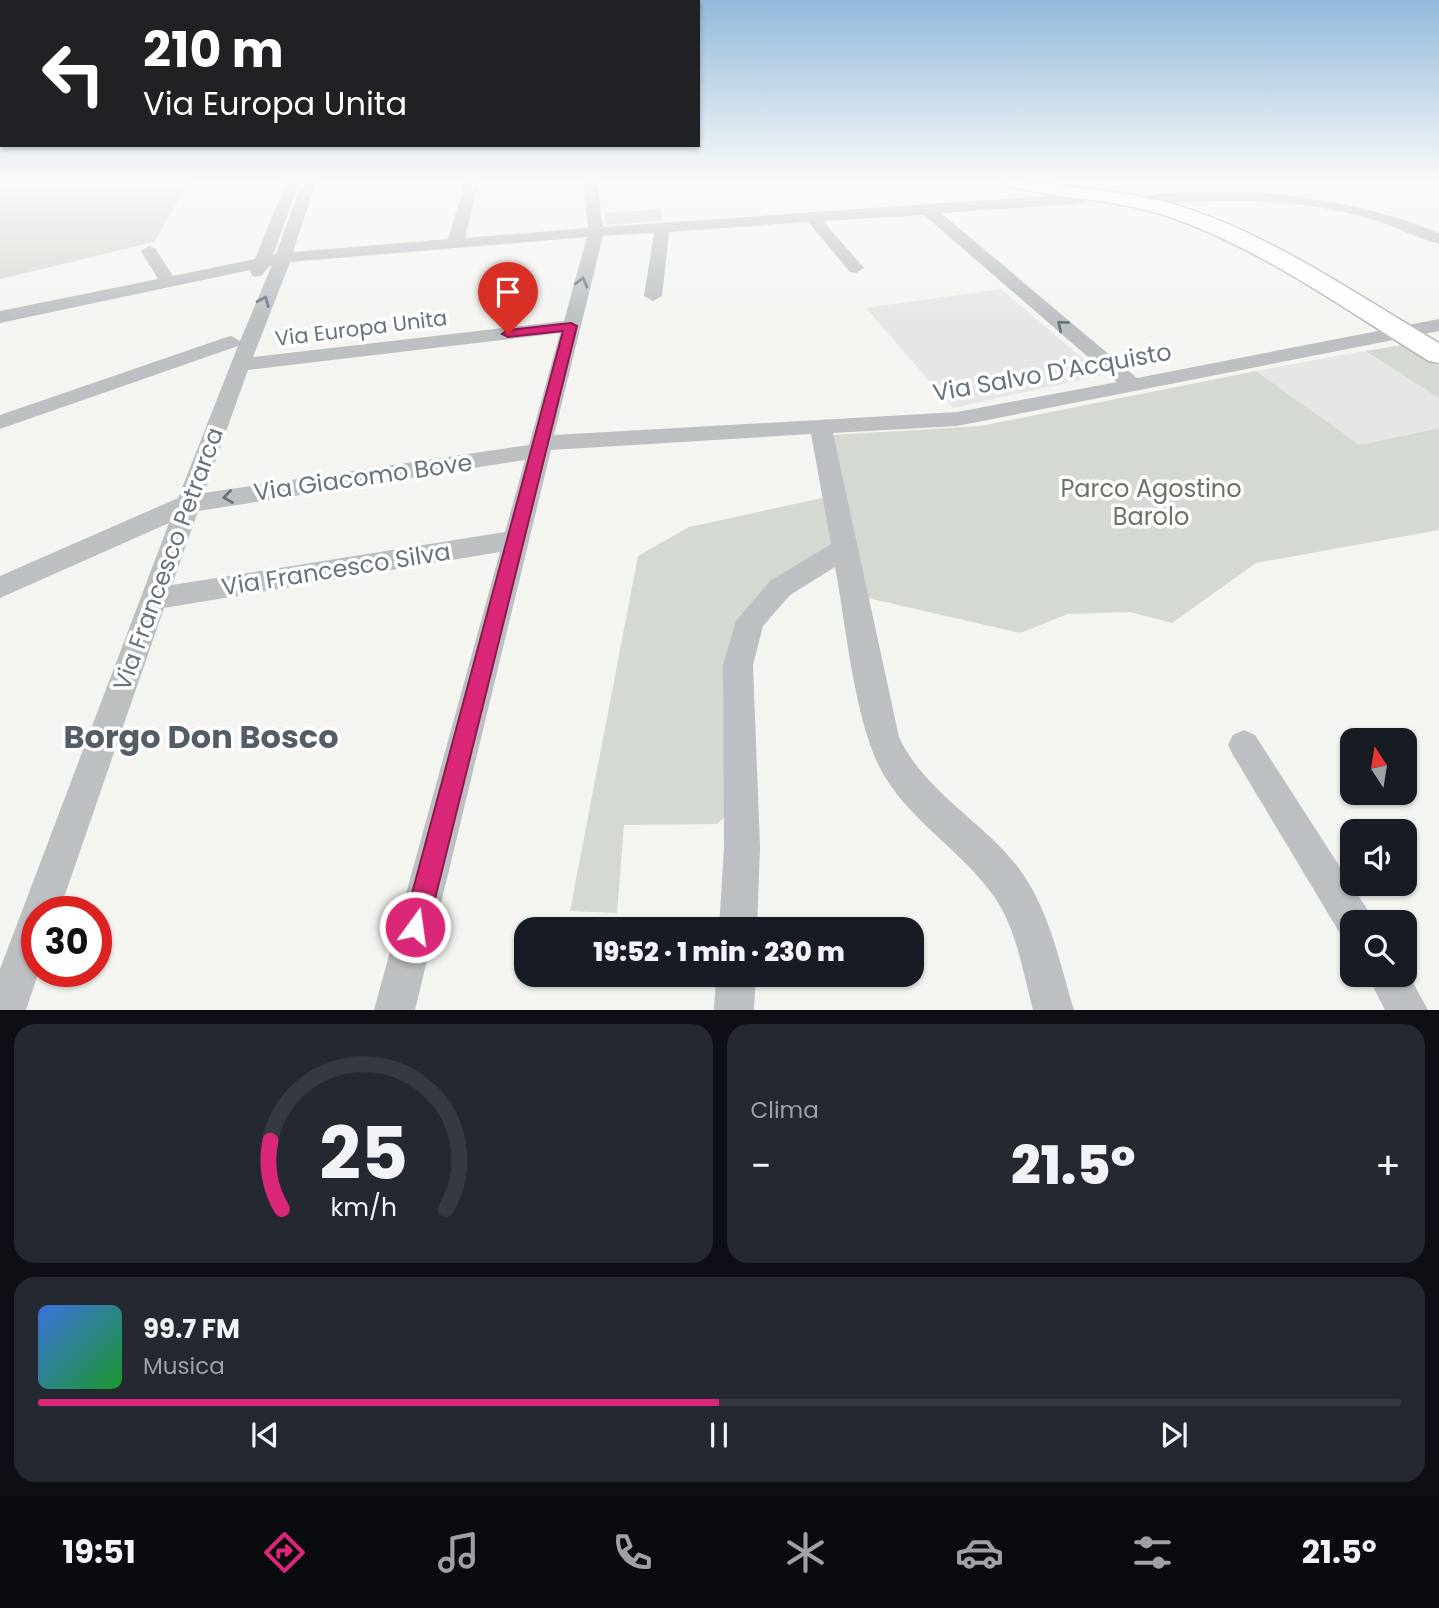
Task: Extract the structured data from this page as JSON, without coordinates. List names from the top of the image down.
{
  "streets": {
    "street": [
      "Via Europa Unita",
      "Via Salvo D'Acquisto",
      "Via Giacomo Bove",
      "Via Francesco Petrarca",
      "Via Francesco Silva"
    ]
  },
  "crossings": [
    ["Via Europa Unita", "Via Francesco Petrarca"],
    ["Via Salvo D'Acquisto", "Via Giacomo Bove"],
    ["Via Giacomo Bove", "Via Francesco Petrarca"],
    ["Via Francesco Petrarca", "Via Francesco Silva"]
  ],
  "districts": ["Borgo Don Bosco"],
  "parks": ["Parco Agostino Barolo"],
  "north": "top",
  "page": {
    "turn": ["210 m", "Via Europa Unita"],
    "limit": "30",
    "trip": "19:52 · 1 min · 230 m",
    "tile": "Clima",
    "heat": ["−", "21.5°", "+"],
    "song": ["99.7 FM", "Musica"],
    "tabs": ["19:51", "21.5°"],
    "gauge": ["25", "km/h"]
  }
}
